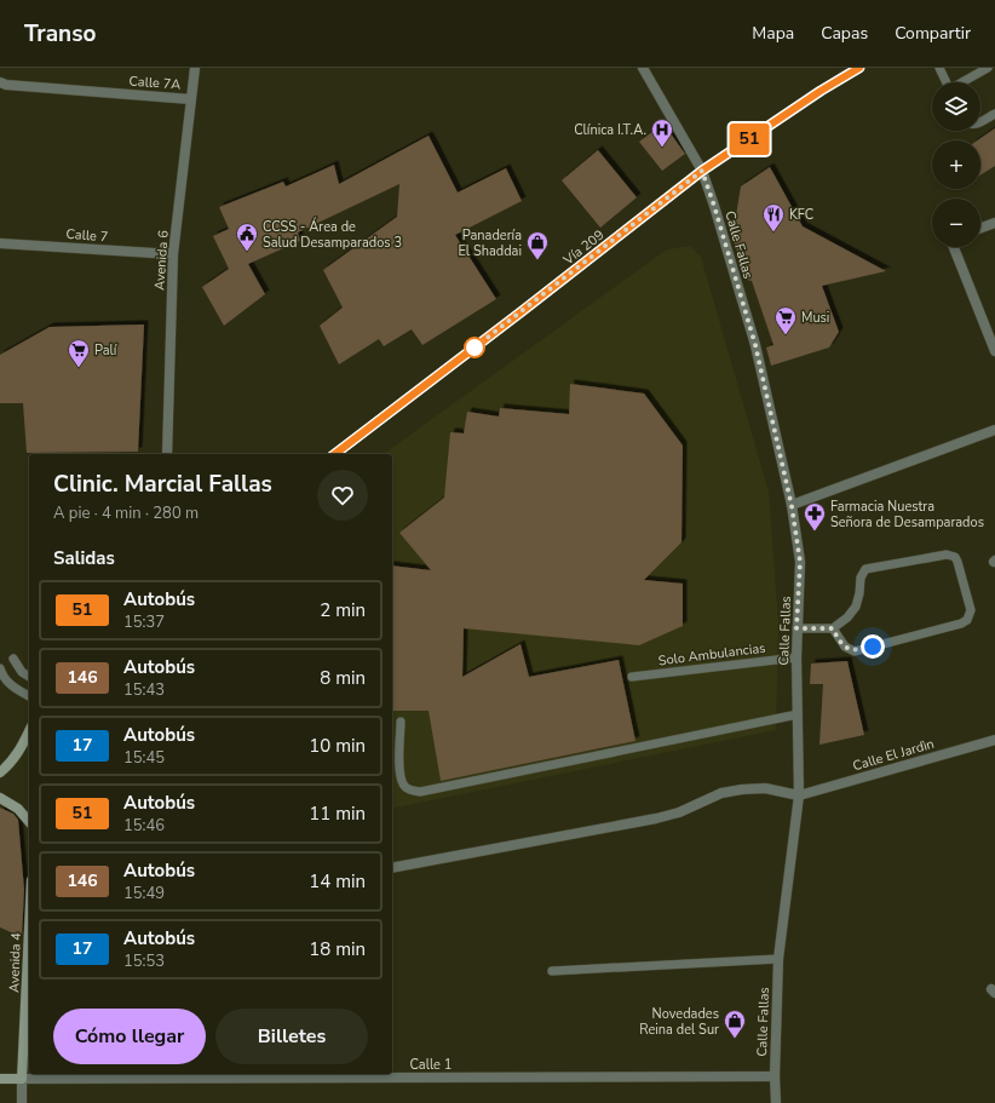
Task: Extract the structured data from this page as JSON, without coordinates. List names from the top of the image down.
{
  "streets": {
    "main road": ["Vía 209", "Avenida 4", "Calle 1"],
    "street": [
      "Calle 7A",
      "Calle 7",
      "Calle Fallas",
      "Avenida 6",
      "Calle El Jardìn"
    ],
    "lane": ["Solo Ambulancias"]
  },
  "crossings": [
    ["Calle 7A", "Avenida 6"],
    ["Calle 7", "Avenida 6"],
    ["Calle Fallas", "Vía 209"],
    ["Calle Fallas", "Solo Ambulancias"],
    ["Calle Fallas", "Calle El Jardìn"],
    ["Calle Fallas", "Calle 1"],
    ["Avenida 4", "Calle 1"]
  ],
  "places": {
    "hospital": ["Clínica I.T.A."],
    "restaurant": ["KFC"],
    "public building": ["CCSS - Área de Salud Desamparados 3"],
    "shop": ["Panadería El Shaddai", "Novedades Reina del Sur"],
    "supermarket": ["Musi", "Palí"],
    "pharmacy": ["Farmacia Nuestra Señora de Desamparados"]
  },
  "lines": ["bus line 51"],
  "page": {
    "header": "Transo",
    "nav": ["Mapa", "Capas", "Compartir"],
    "on_map": "51",
    "map_buttons": ["+", "−"],
    "heading": [
      ["Clinic. Marcial Fallas", "A pie · 4 min · 280 m"],
      "Salidas"
    ],
    "list": [
      {
        "mark": "51",
        "name": "Autobús",
        "note": "15:37",
        "value": "2 min"
      },
      {
        "mark": "146",
        "name": "Autobús",
        "note": "15:43",
        "value": "8 min"
      },
      {
        "mark": "17",
        "name": "Autobús",
        "note": "15:45",
        "value": "10 min"
      },
      {
        "mark": "51",
        "name": "Autobús",
        "note": "15:46",
        "value": "11 min"
      },
      {
        "mark": "146",
        "name": "Autobús",
        "note": "15:49",
        "value": "14 min"
      },
      {
        "mark": "17",
        "name": "Autobús",
        "note": "15:53",
        "value": "18 min"
      }
    ],
    "buttons": ["Cómo llegar", "Billetes"]
  }
}
